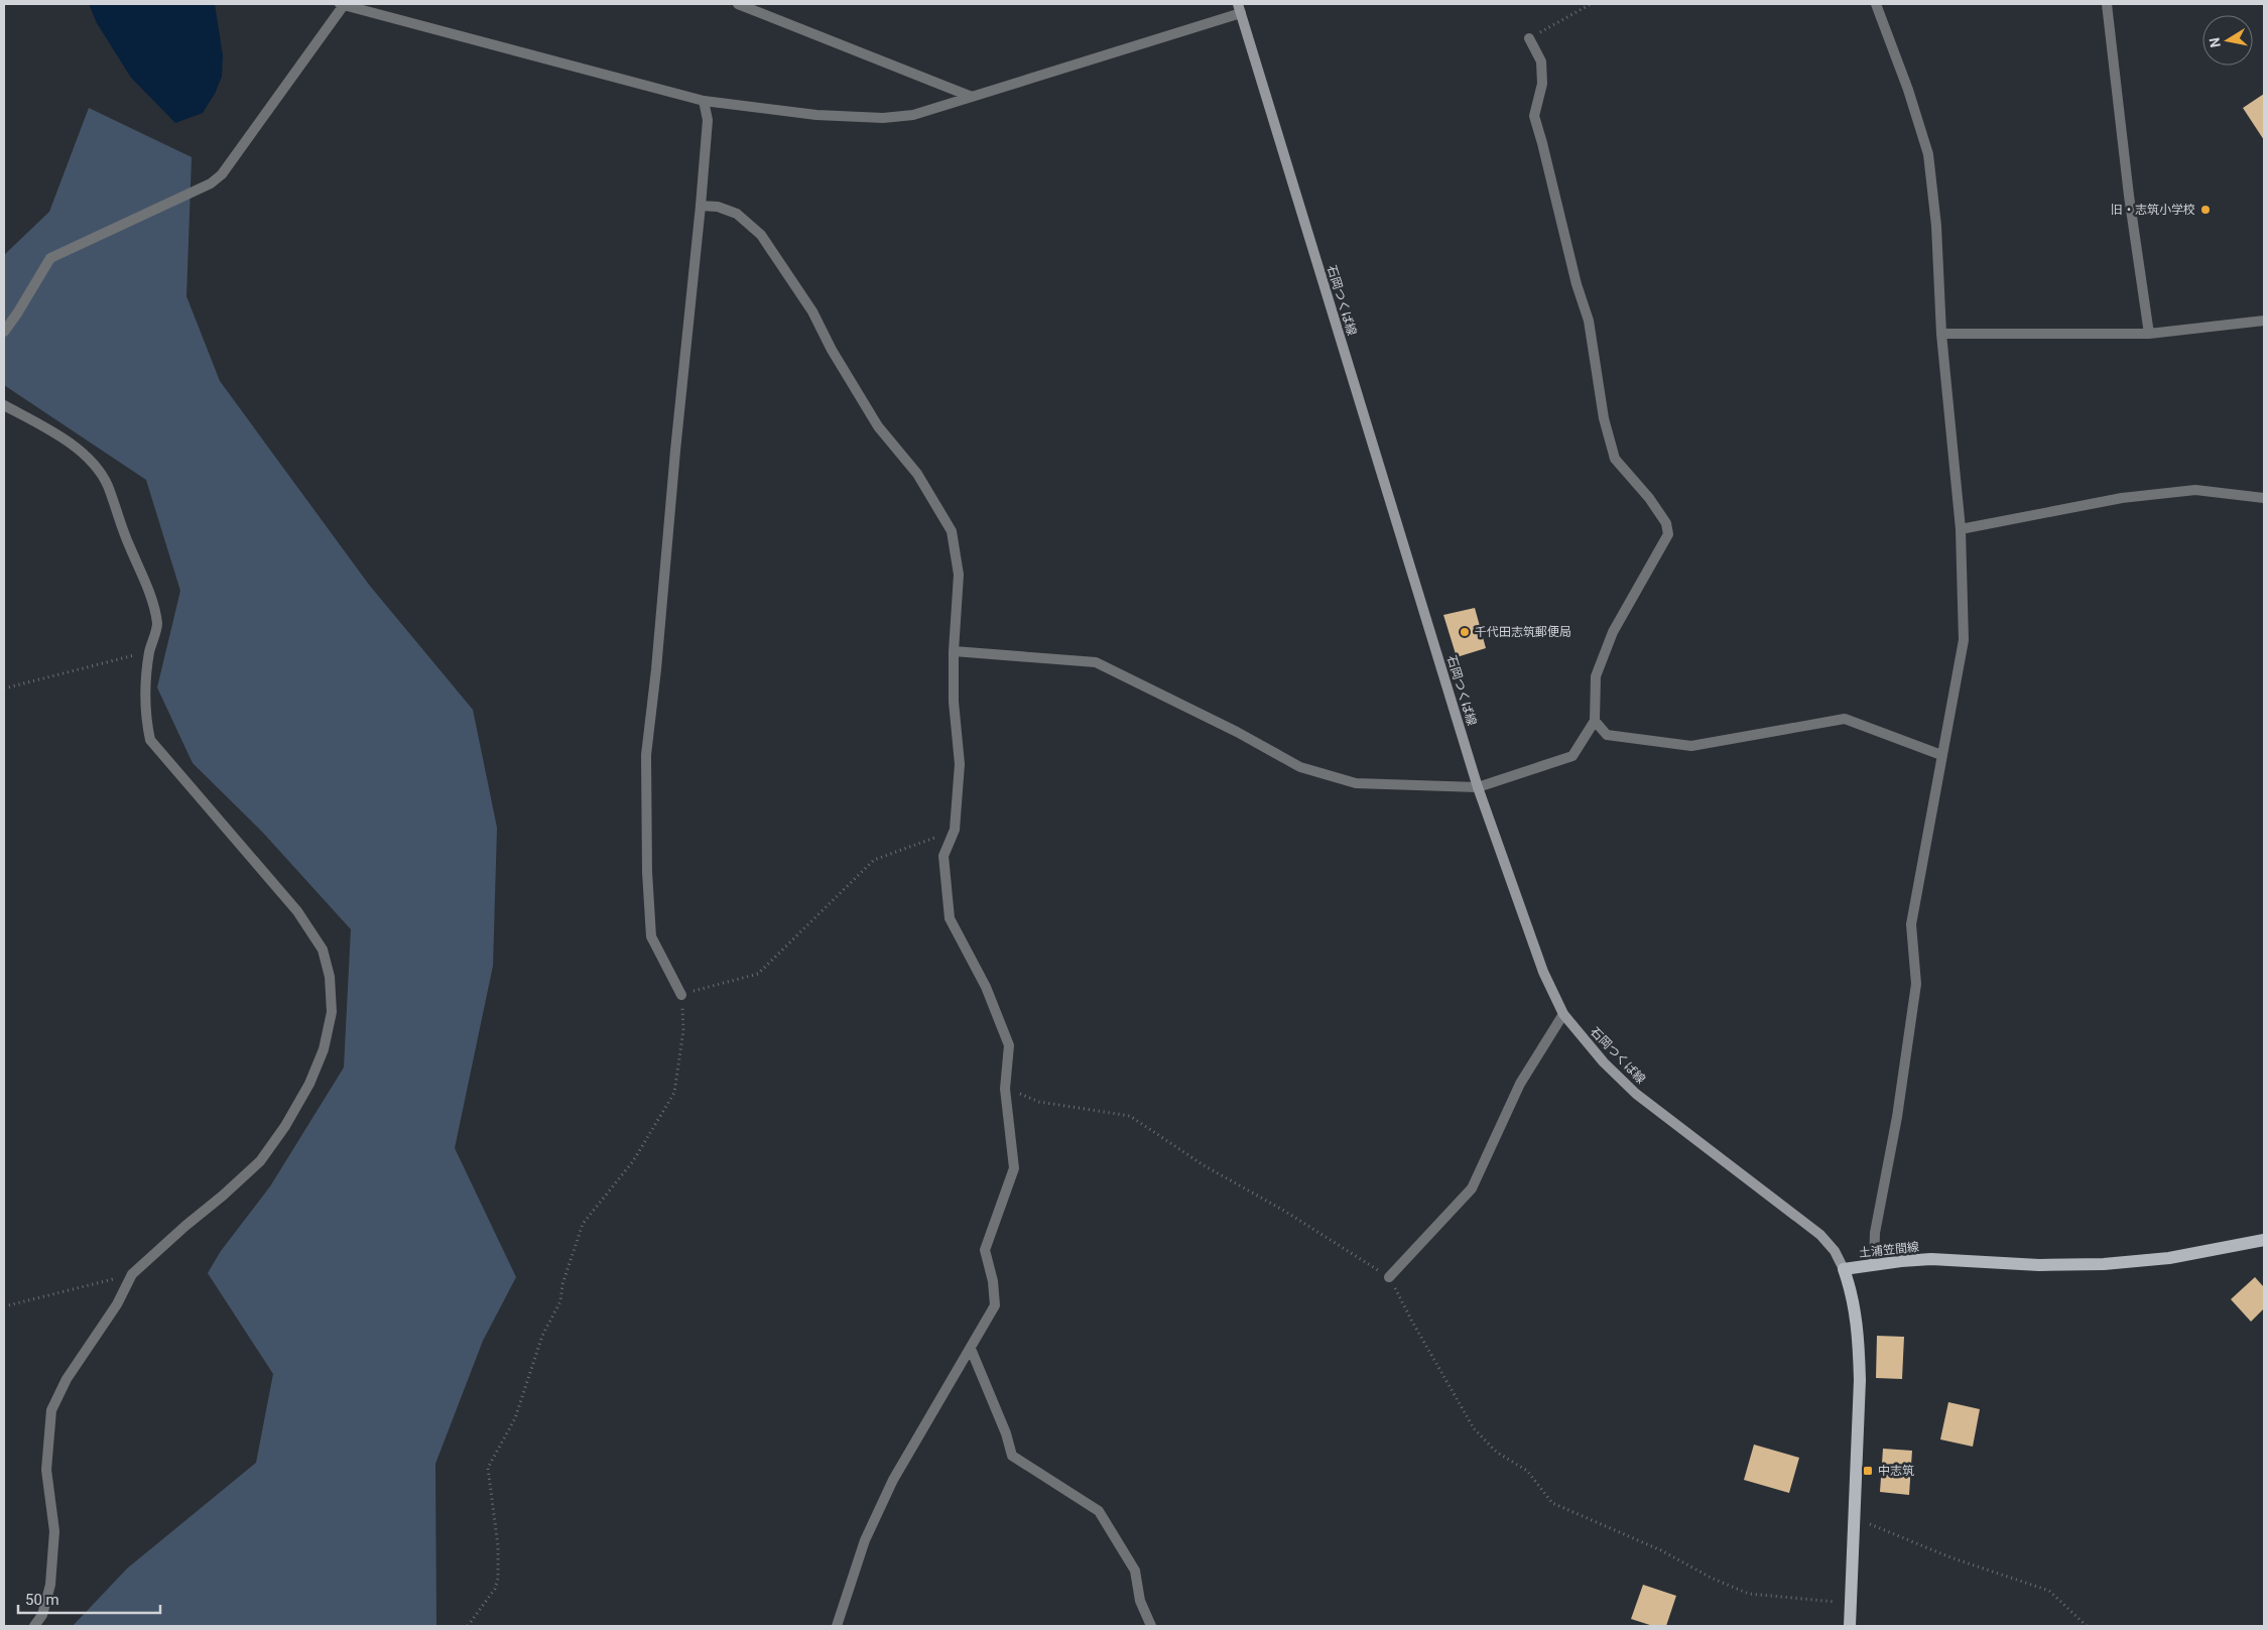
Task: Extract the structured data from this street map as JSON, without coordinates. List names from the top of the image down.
{
  "streets": {
    "main road": ["石岡つくば線", "土浦笠間線"]
  },
  "crossings": [
    ["石岡つくば線", "土浦笠間線"]
  ],
  "places": {
    "other": ["旧・志筑小学校", "千代田志筑郵便局"],
    "transit": ["中志筑"]
  },
  "scale_bar": "50 m",
  "north": "left"
}
